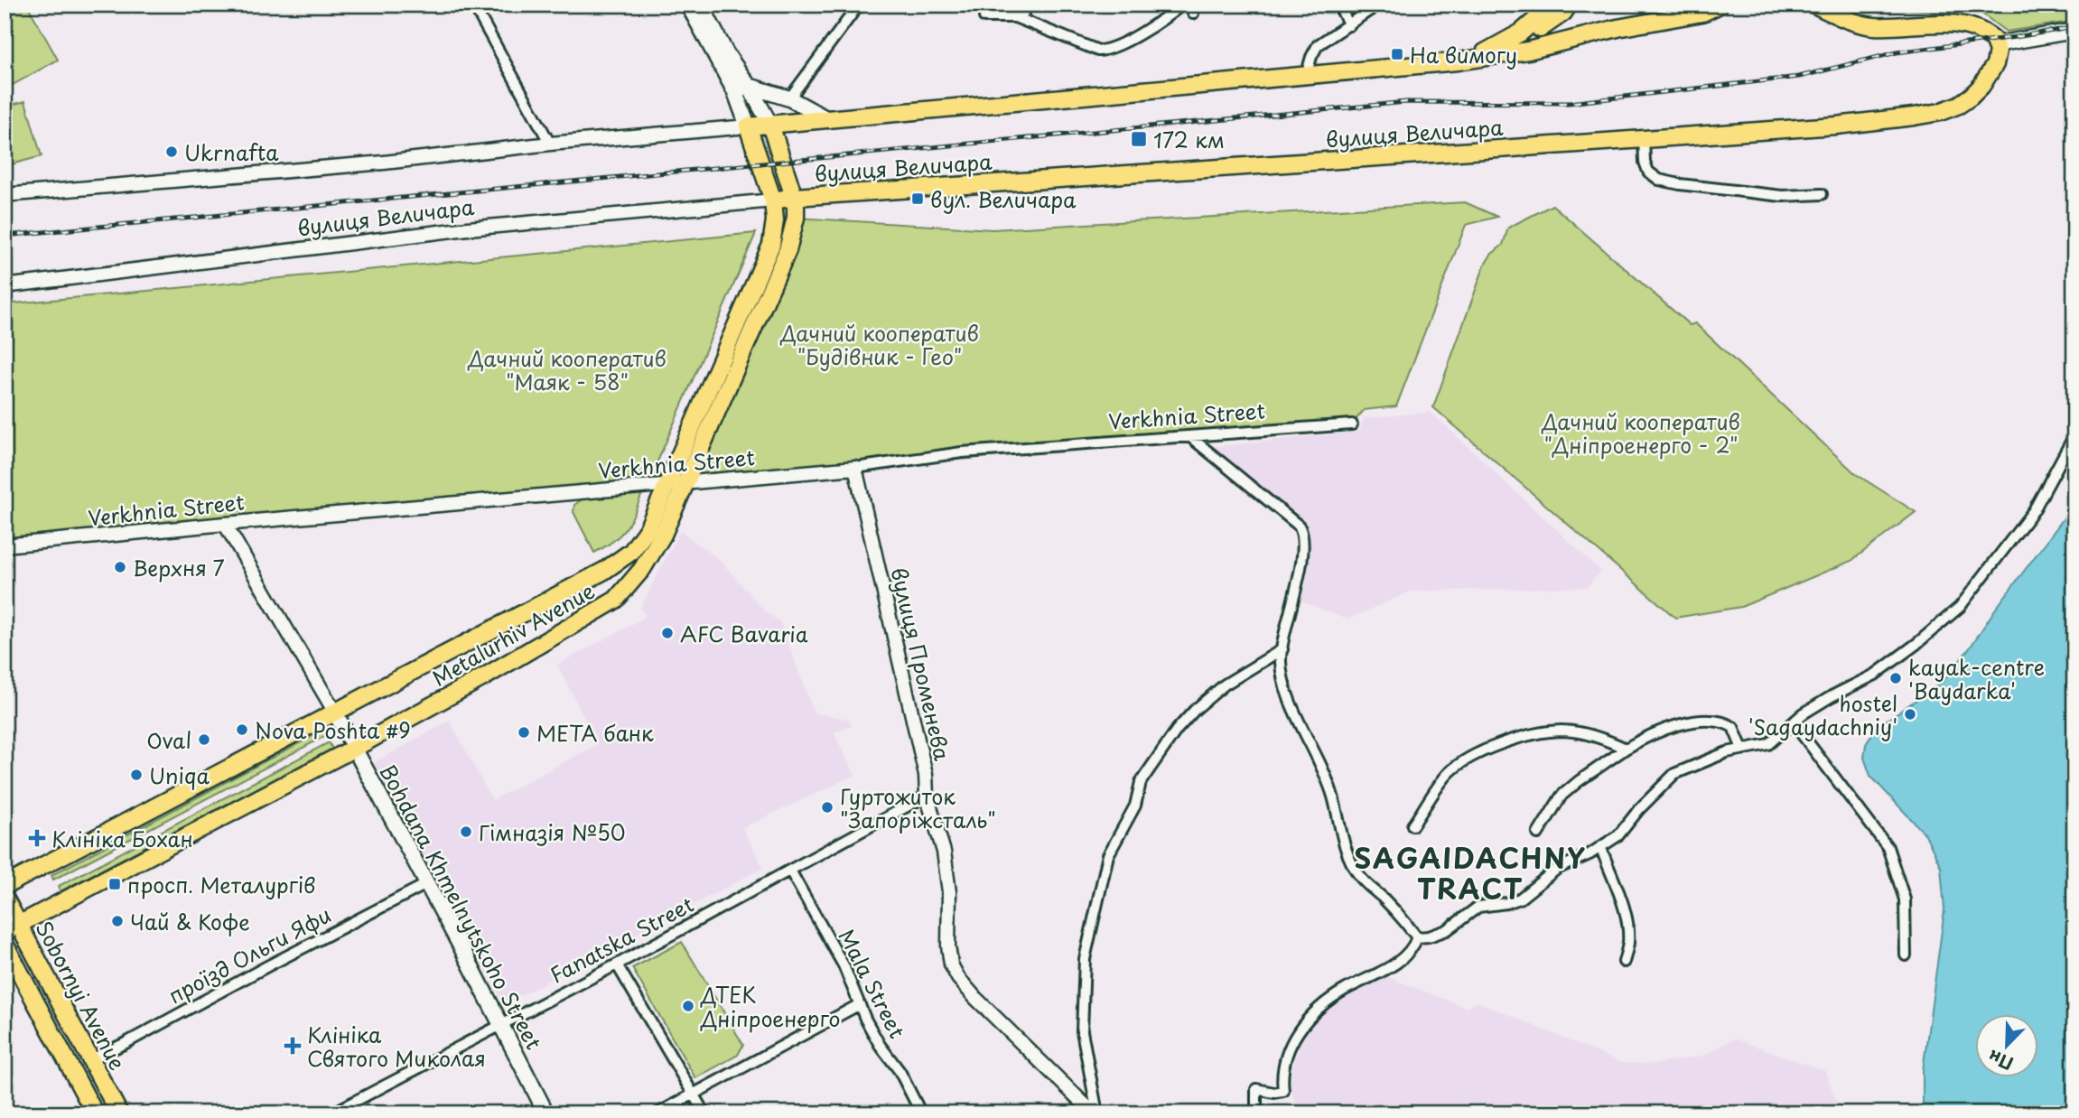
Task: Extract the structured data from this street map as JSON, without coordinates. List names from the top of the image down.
{
  "streets": {
    "main road": [
      "вулиця Величара",
      "Metalurhiv Avenue",
      "Bohdana Khmelnytskoho Street",
      "Sobornyi Avenue"
    ],
    "street": [
      "Verkhnia Street",
      "вулиця Променева",
      "Fanatska Street",
      "проїзд Ольги Яфи",
      "Mala Street"
    ]
  },
  "crossings": [
    ["вулиця Величара", "Metalurhiv Avenue"],
    ["Verkhnia Street", "Metalurhiv Avenue"],
    ["Verkhnia Street", "вулиця Променева"],
    ["Verkhnia Street", "Bohdana Khmelnytskoho Street"],
    ["Metalurhiv Avenue", "Bohdana Khmelnytskoho Street"],
    ["Metalurhiv Avenue", "Sobornyi Avenue"],
    ["вулиця Променева", "Fanatska Street"],
    ["Bohdana Khmelnytskoho Street", "Fanatska Street"],
    ["Bohdana Khmelnytskoho Street", "проїзд Ольги Яфи"],
    ["Fanatska Street", "Mala Street"],
    ["проїзд Ольги Яфи", "Sobornyi Avenue"]
  ],
  "districts": ["SAGAIDACHNY TRACT"],
  "parks": ["Дачний кооператив \"Будівник - Гео\"", "Дачний кооператив \"Маяк - 58\"", "Дачний кооператив \"Дніпроенерго - 2\""],
  "places": {
    "transit": [
      "На вимогу",
      "172 км",
      "вул. Величара",
      "просп. Металургів"
    ],
    "other": [
      "Ukrnafta",
      "Верхня 7",
      "AFC Bavaria",
      "kayak-centre 'Baydarka'",
      "hostel 'Sagaydachniy'",
      "Nova Poshta #9",
      "МЕТА банк",
      "Oval",
      "Uniqa",
      "Гуртожиток \"Запоріжсталь\"",
      "Гімназія №50",
      "Чай & Кофе",
      "ДТЕК Дніпроенерго"
    ],
    "health": ["Клініка Бохан", "Клініка Святого Миколая"]
  },
  "north": "bottom left"
}
